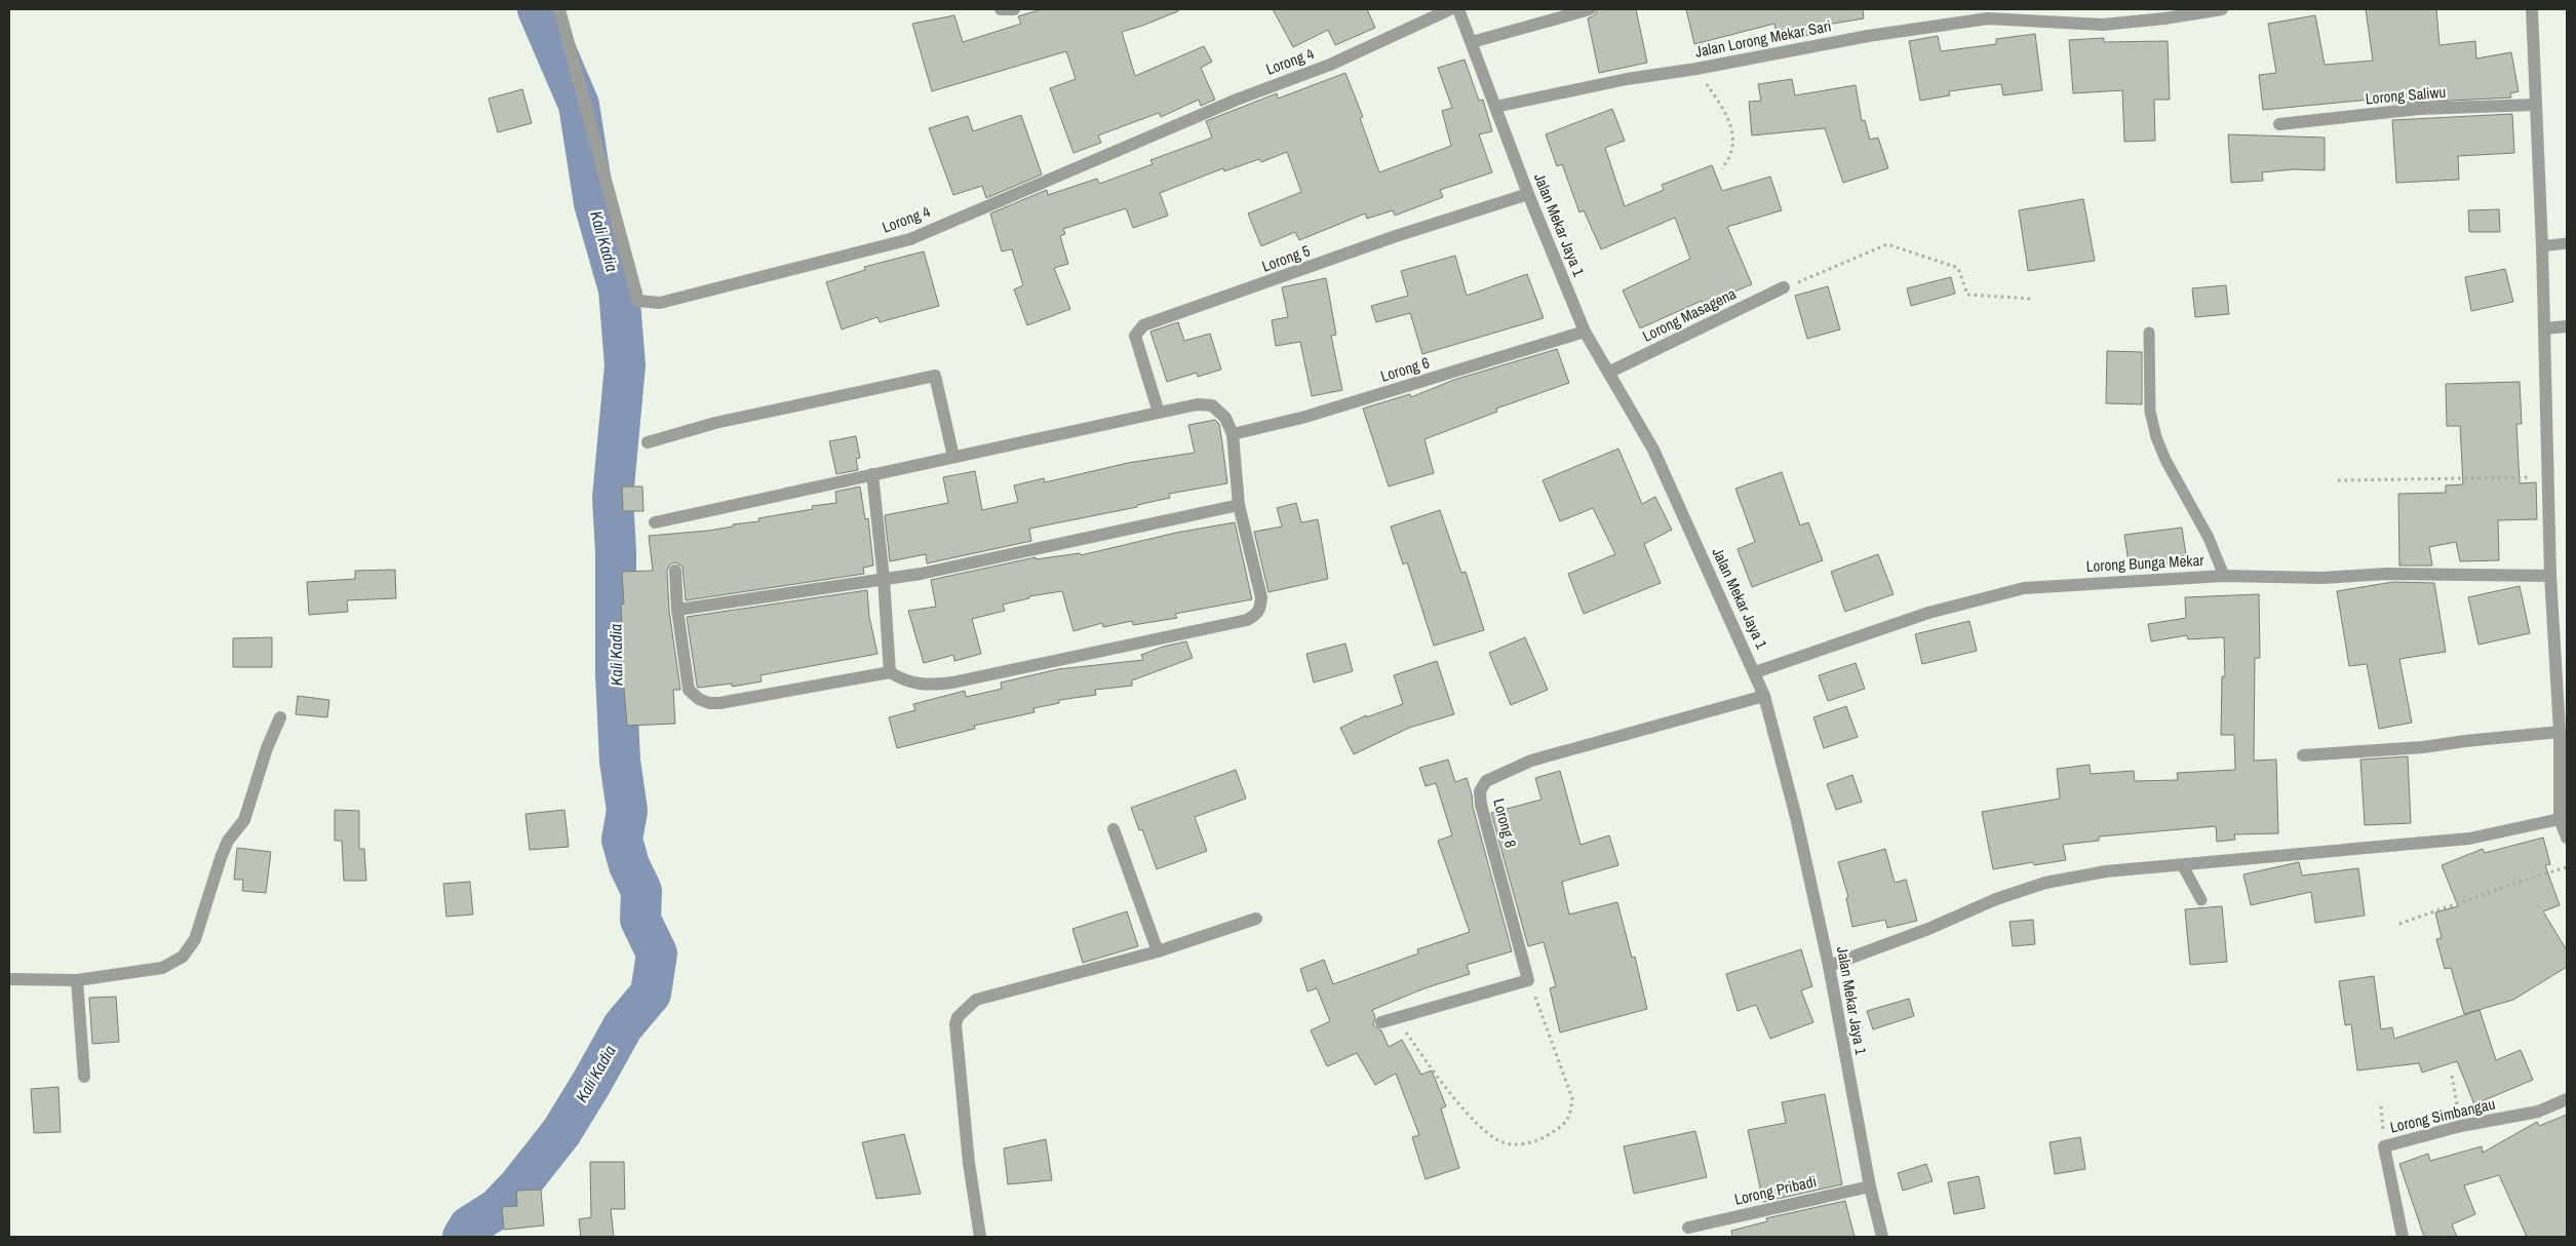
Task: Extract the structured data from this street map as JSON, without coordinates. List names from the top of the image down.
{
  "streets": {
    "street": [
      "Jalan Lorong Mekar Sari",
      "Lorong 4",
      "Lorong Saliwu",
      "Jalan Mekar Jaya 1",
      "Lorong 5",
      "Lorong Masagena",
      "Lorong 6",
      "Lorong Bunga Mekar",
      "Lorong 8",
      "Lorong Simbangau",
      "Lorong Pribadi"
    ]
  },
  "crossings": [
    ["Jalan Lorong Mekar Sari", "Jalan Mekar Jaya 1"],
    ["Jalan Mekar Jaya 1", "Lorong 5"],
    ["Jalan Mekar Jaya 1", "Lorong Masagena"],
    ["Jalan Mekar Jaya 1", "Lorong 6"],
    ["Jalan Mekar Jaya 1", "Lorong Bunga Mekar"],
    ["Jalan Mekar Jaya 1", "Lorong 8"],
    ["Jalan Mekar Jaya 1", "Lorong Pribadi"]
  ],
  "water": ["Kali Kadia"]
}
